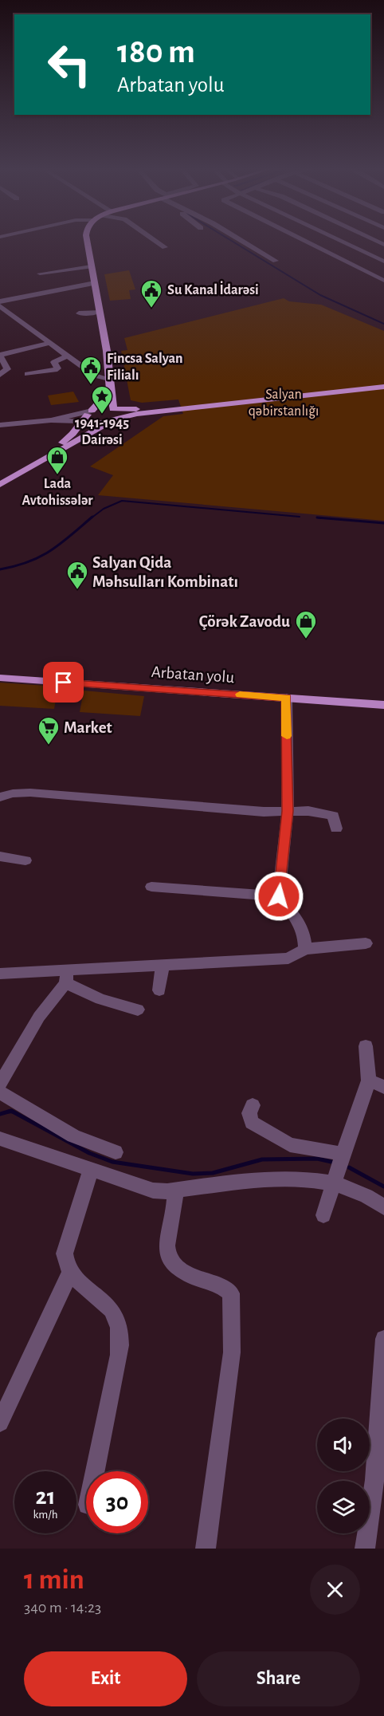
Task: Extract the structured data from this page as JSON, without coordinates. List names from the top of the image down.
{
  "streets": {
    "main road": ["Arbatan yolu"]
  },
  "parks": ["Salyan qəbirstanlığı"],
  "places": {
    "public building": ["Su Kanal İdarəsi", "Fincsa Salyan Filialı", "Salyan Qida Məhsulları Kombinatı"],
    "place": ["1941-1945 Dairəsi"],
    "shop": ["Lada Avtohissələr", "Çörək Zavodu"],
    "supermarket": ["Market"]
  },
  "page": {
    "turn": ["180 m", "Arbatan yolu"],
    "speed": "21 km/h",
    "limit": "30",
    "heading": ["1 min", "340 m · 14:23"],
    "buttons": ["Exit", "Share"]
  }
}
